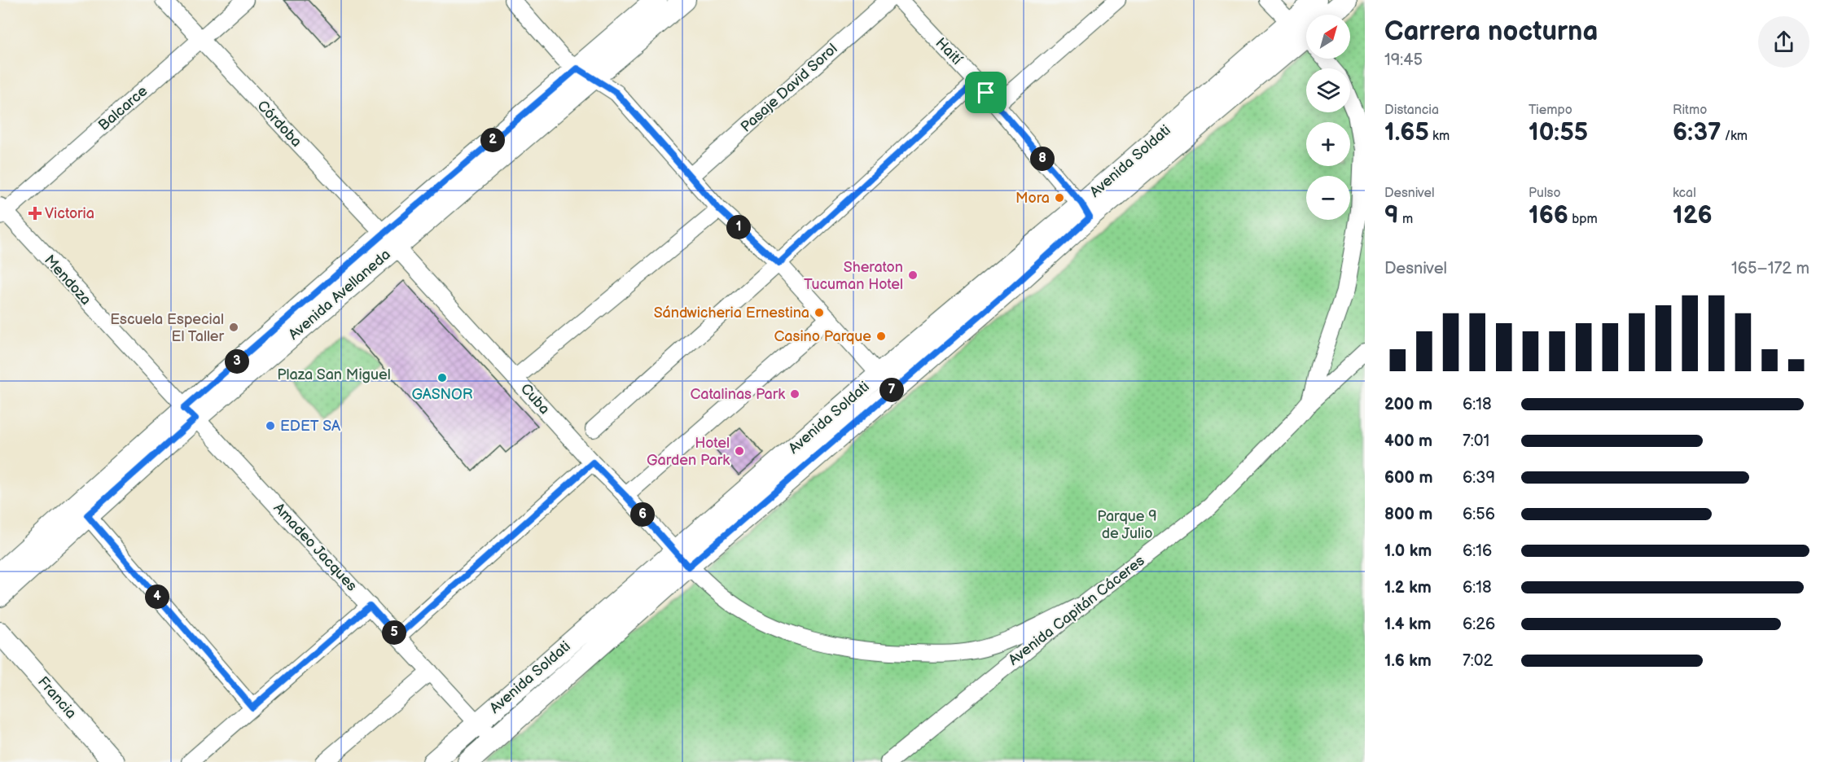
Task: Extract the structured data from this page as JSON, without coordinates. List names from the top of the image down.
{
  "streets": {
    "main road": ["Avenida Soldati", "Avenida Avellaneda", "Francia"],
    "street": [
      "Haití",
      "Pasaje David Sorol",
      "Balcarce",
      "Córdoba",
      "Mendoza",
      "Cuba",
      "Amadeo Jacques",
      "Avenida Capitán Cáceres"
    ]
  },
  "crossings": [
    ["Haití", "Avenida Soldati"],
    ["Balcarce", "Córdoba"],
    ["Balcarce", "Mendoza"],
    ["Córdoba", "Avenida Avellaneda"],
    ["Córdoba", "Cuba"],
    ["Avenida Soldati", "Cuba"],
    ["Avenida Soldati", "Amadeo Jacques"],
    ["Mendoza", "Avenida Avellaneda"],
    ["Mendoza", "Amadeo Jacques"],
    ["Avenida Avellaneda", "Cuba"],
    ["Avenida Avellaneda", "Amadeo Jacques"],
    ["Cuba", "Avenida Capitán Cáceres"]
  ],
  "parks": ["Plaza San Miguel", "Parque 9 de Julio"],
  "places": {
    "other": [
      "Mora",
      "Sheraton Tucuman Hotel",
      "Sándwicheria Ernestina",
      "Escuela Especial El Taller",
      "Casino Parque",
      "GASNOR",
      "Catalinas Park",
      "EDET SA",
      "Hotel Garden Park"
    ],
    "health": ["Victoria"]
  },
  "north": "top right",
  "page": {
    "heading": ["Carrera nocturna", "19:45"],
    "map_buttons": ["+", "−"],
    "stats": [
      ["Distancia", "1.65 km"],
      ["Tiempo", "10:55"],
      ["Ritmo", "6:37 /km"],
      ["Desnivel", "9 m"],
      ["Pulso", "166 bpm"],
      ["kcal", "126"]
    ],
    "pins": [
      "2",
      "8",
      "1",
      "3",
      "7",
      "6",
      "4",
      "5"
    ],
    "chart": ["Desnivel", "165–172 m"],
    "list": [
      {
        "name": "200 m",
        "note": "6:18"
      },
      {
        "name": "400 m",
        "note": "7:01"
      },
      {
        "name": "600 m",
        "note": "6:39"
      },
      {
        "name": "800 m",
        "note": "6:56"
      },
      {
        "name": "1.0 km",
        "note": "6:16"
      },
      {
        "name": "1.2 km",
        "note": "6:18"
      },
      {
        "name": "1.4 km",
        "note": "6:26"
      },
      {
        "name": "1.6 km",
        "note": "7:02"
      }
    ]
  }
}
